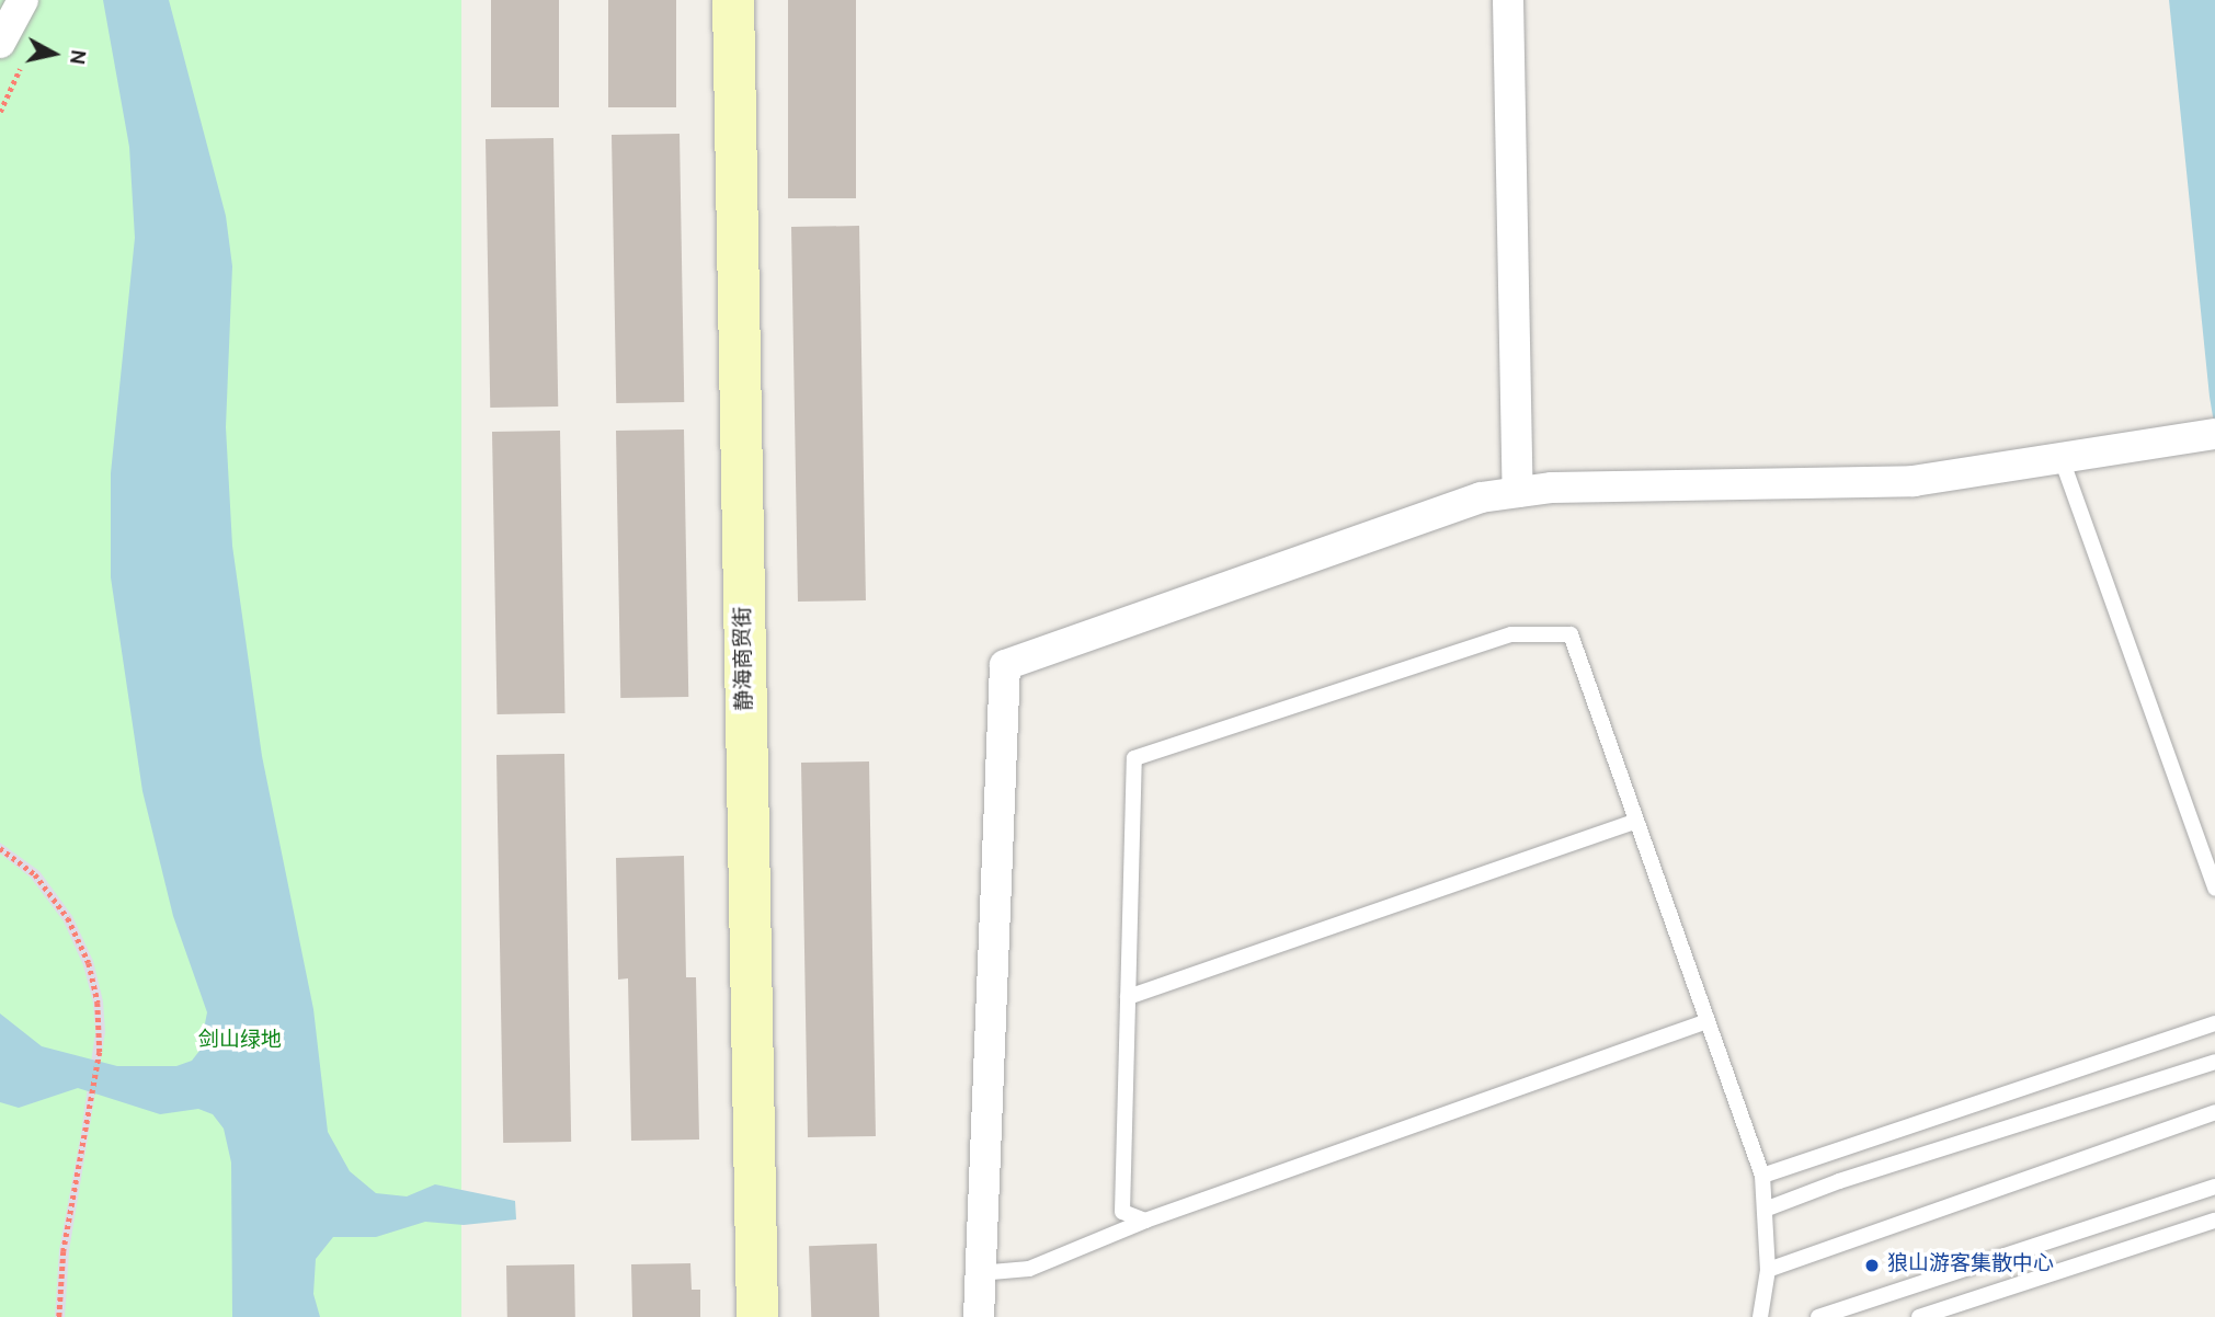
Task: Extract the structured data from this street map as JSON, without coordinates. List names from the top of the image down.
{
  "streets": {
    "street": ["静海商贸街"]
  },
  "parks": ["剑山绿地"],
  "places": ["狼山游客集散中心"],
  "north": "right"
}
